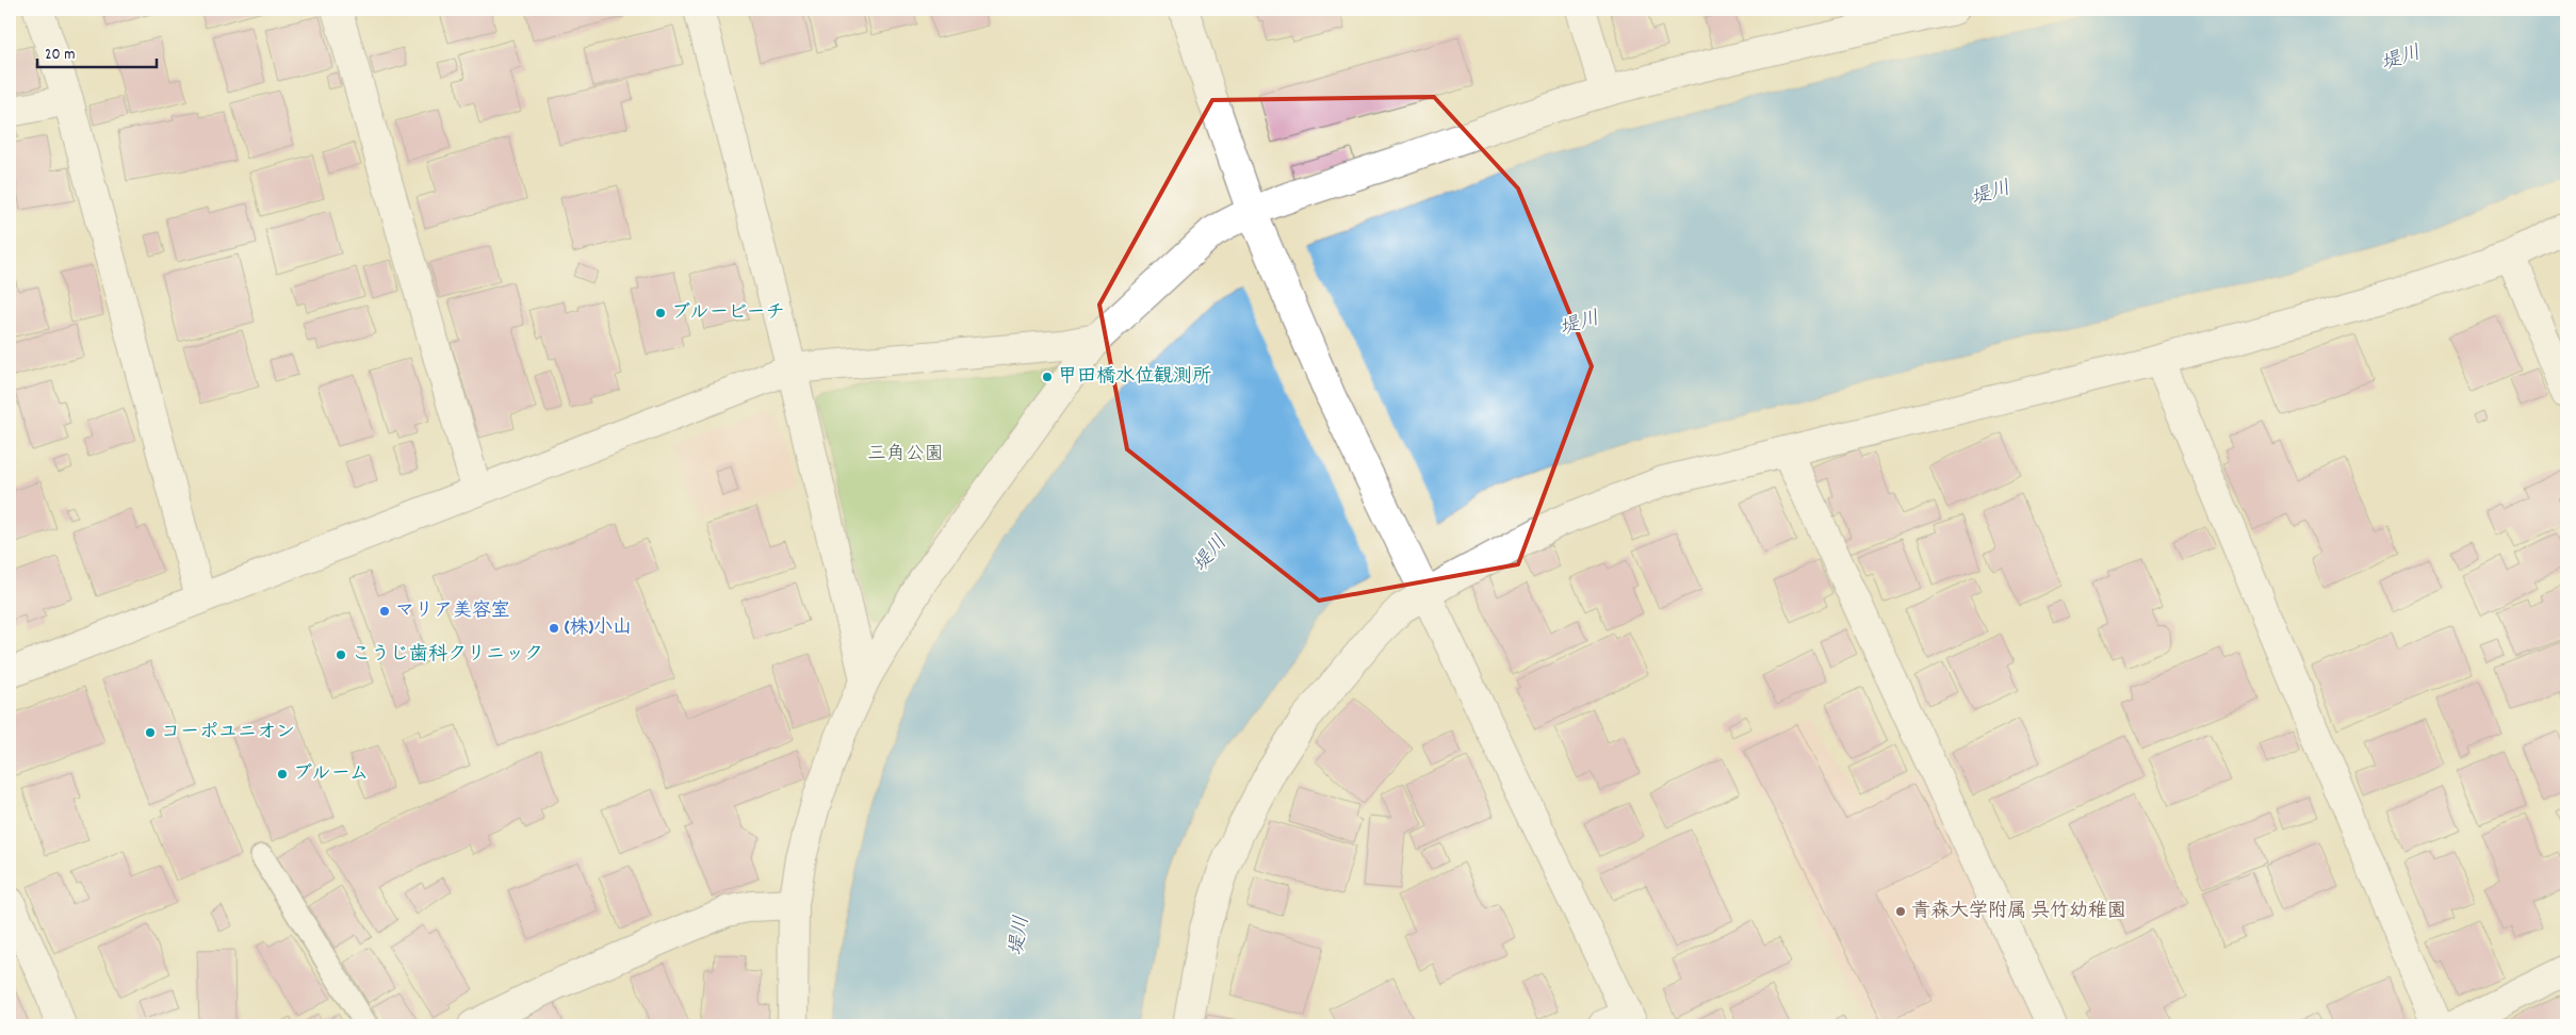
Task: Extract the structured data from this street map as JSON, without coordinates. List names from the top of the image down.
{
  "water": ["堤川"],
  "parks": ["三角公園"],
  "places": [
    "ブルービーチ",
    "甲田橋水位観測所",
    "マリア美容室",
    "(株)小山",
    "こうじ歯科クリニック",
    "コーポユニオン",
    "ブルーム",
    "青森大学附属 呉竹幼稚園"
  ],
  "scale_bar": "20 m"
}
